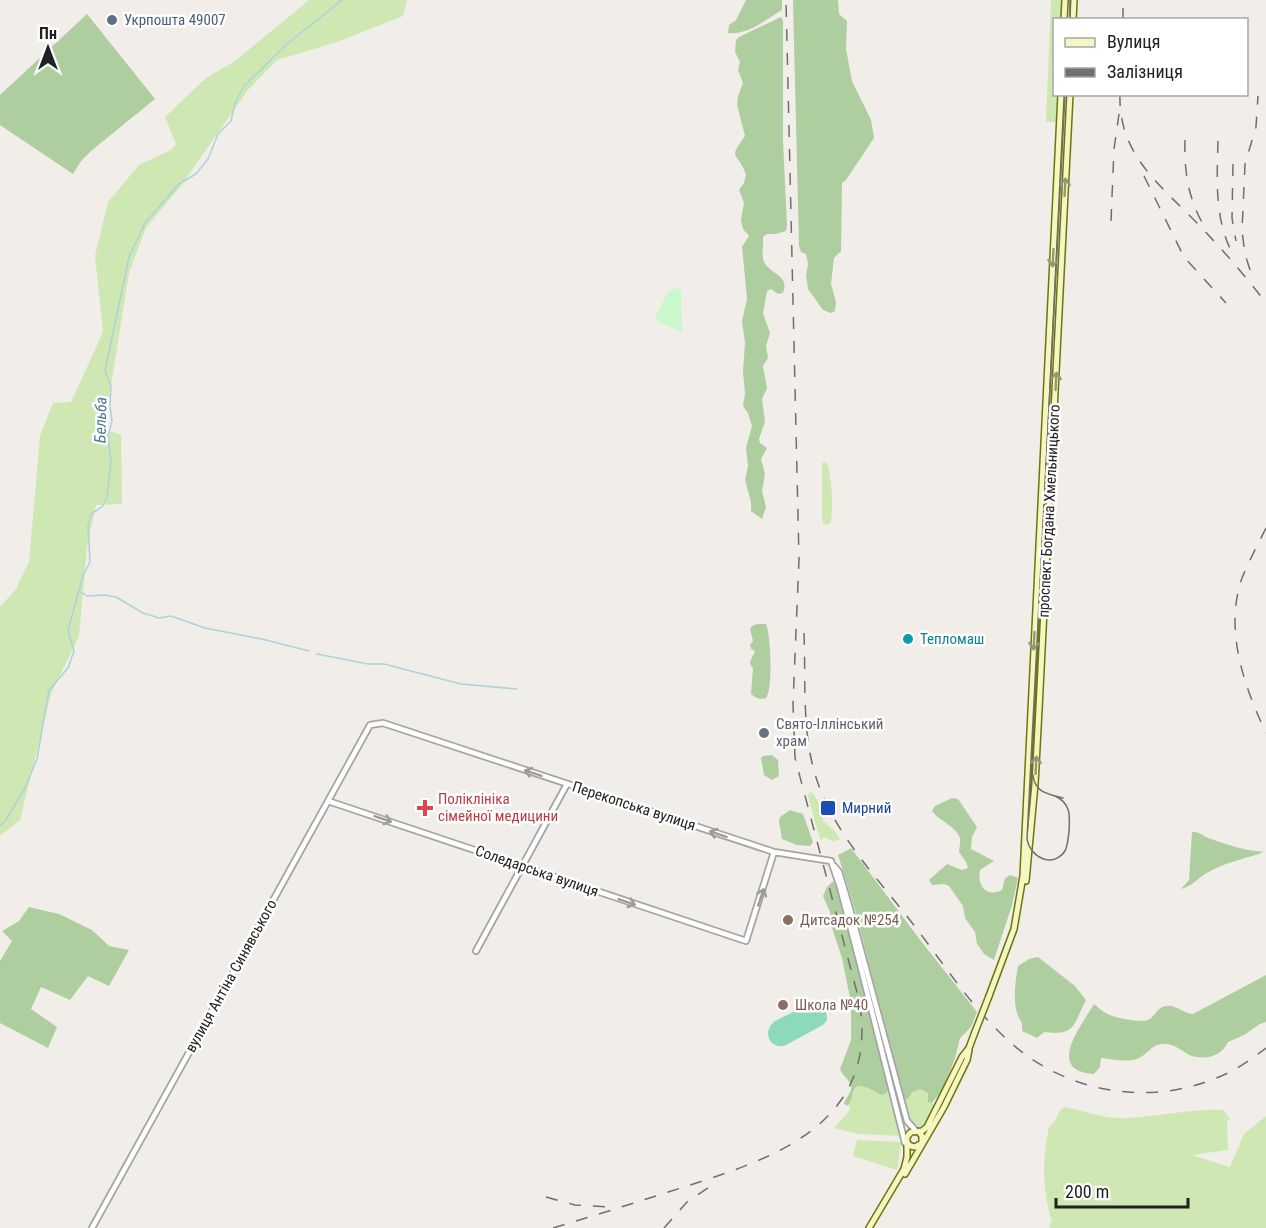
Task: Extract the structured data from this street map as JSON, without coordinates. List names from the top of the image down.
{
  "streets": {
    "main road": ["проспект Богдана Хмельницького"],
    "street": ["Перекопська вулиця", "Соледарська вулиця", "вулиця Антіна Синявського"]
  },
  "crossings": [
    ["Перекопська вулиця", "Соледарська вулиця"],
    ["Перекопська вулиця", "вулиця Антіна Синявського"],
    ["Соледарська вулиця", "вулиця Антіна Синявського"]
  ],
  "one_way": ["Перекопська вулиця", "Соледарська вулиця"],
  "water": ["Бельба"],
  "places": {
    "other": [
      "Укрпошта 49007",
      "Тепломаш",
      "Свято-Іллінський храм",
      "Дитсадок №254",
      "Школа №40"
    ],
    "health": ["Поліклініка сімейної медицини"],
    "transit": ["Мирний"]
  },
  "legend": ["Вулиця", "Залізниця"],
  "scale_bar": "200 m",
  "north": "top"
}
